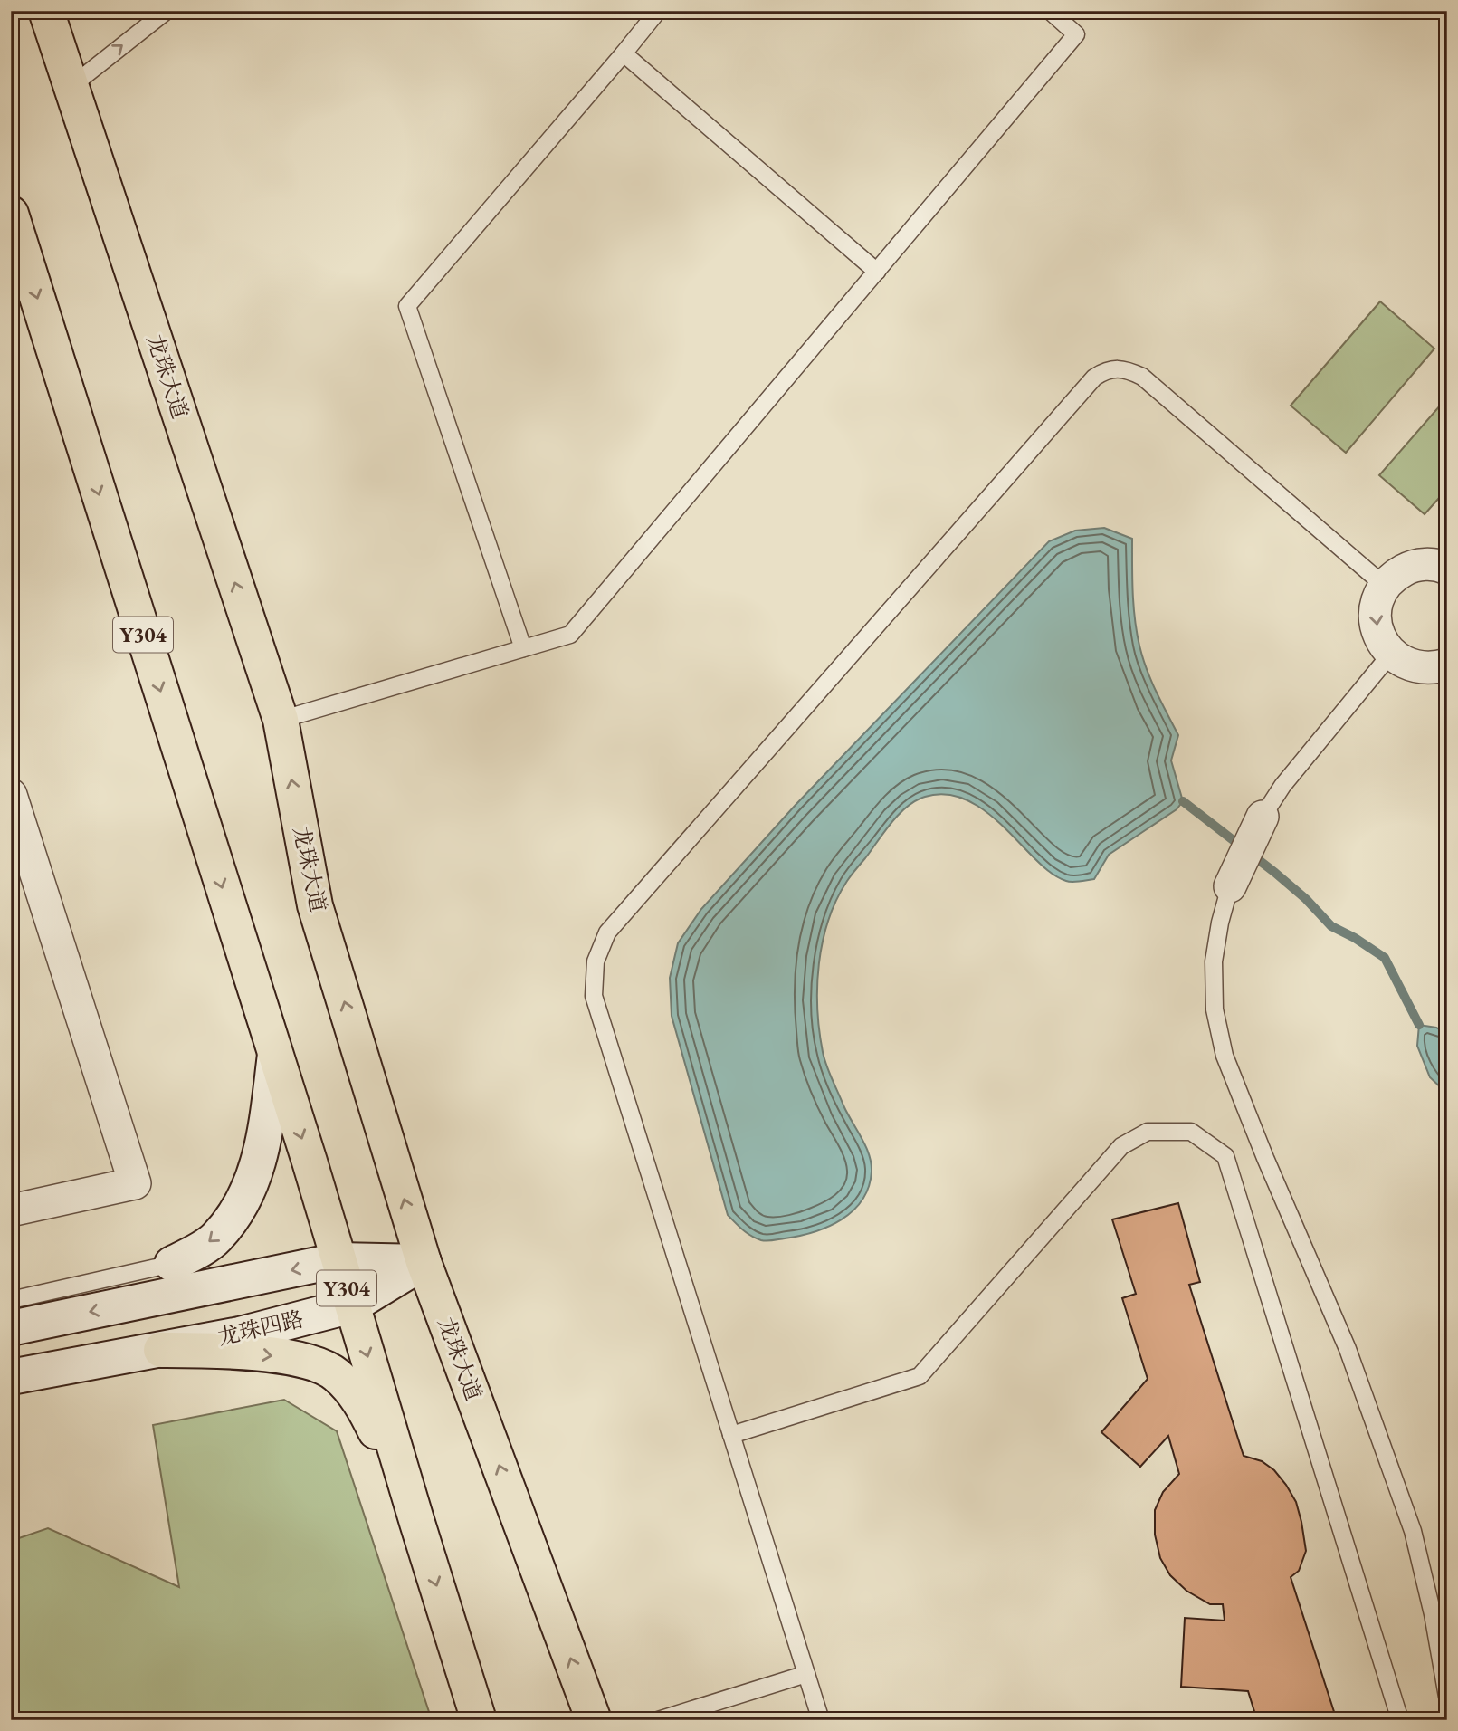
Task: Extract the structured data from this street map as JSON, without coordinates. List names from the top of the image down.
{
  "streets": {
    "main road": ["龙珠大道", "Y304", "龙珠四路"]
  },
  "crossings": [
    ["龙珠大道", "龙珠四路"],
    ["Y304", "龙珠四路"]
  ]
}
